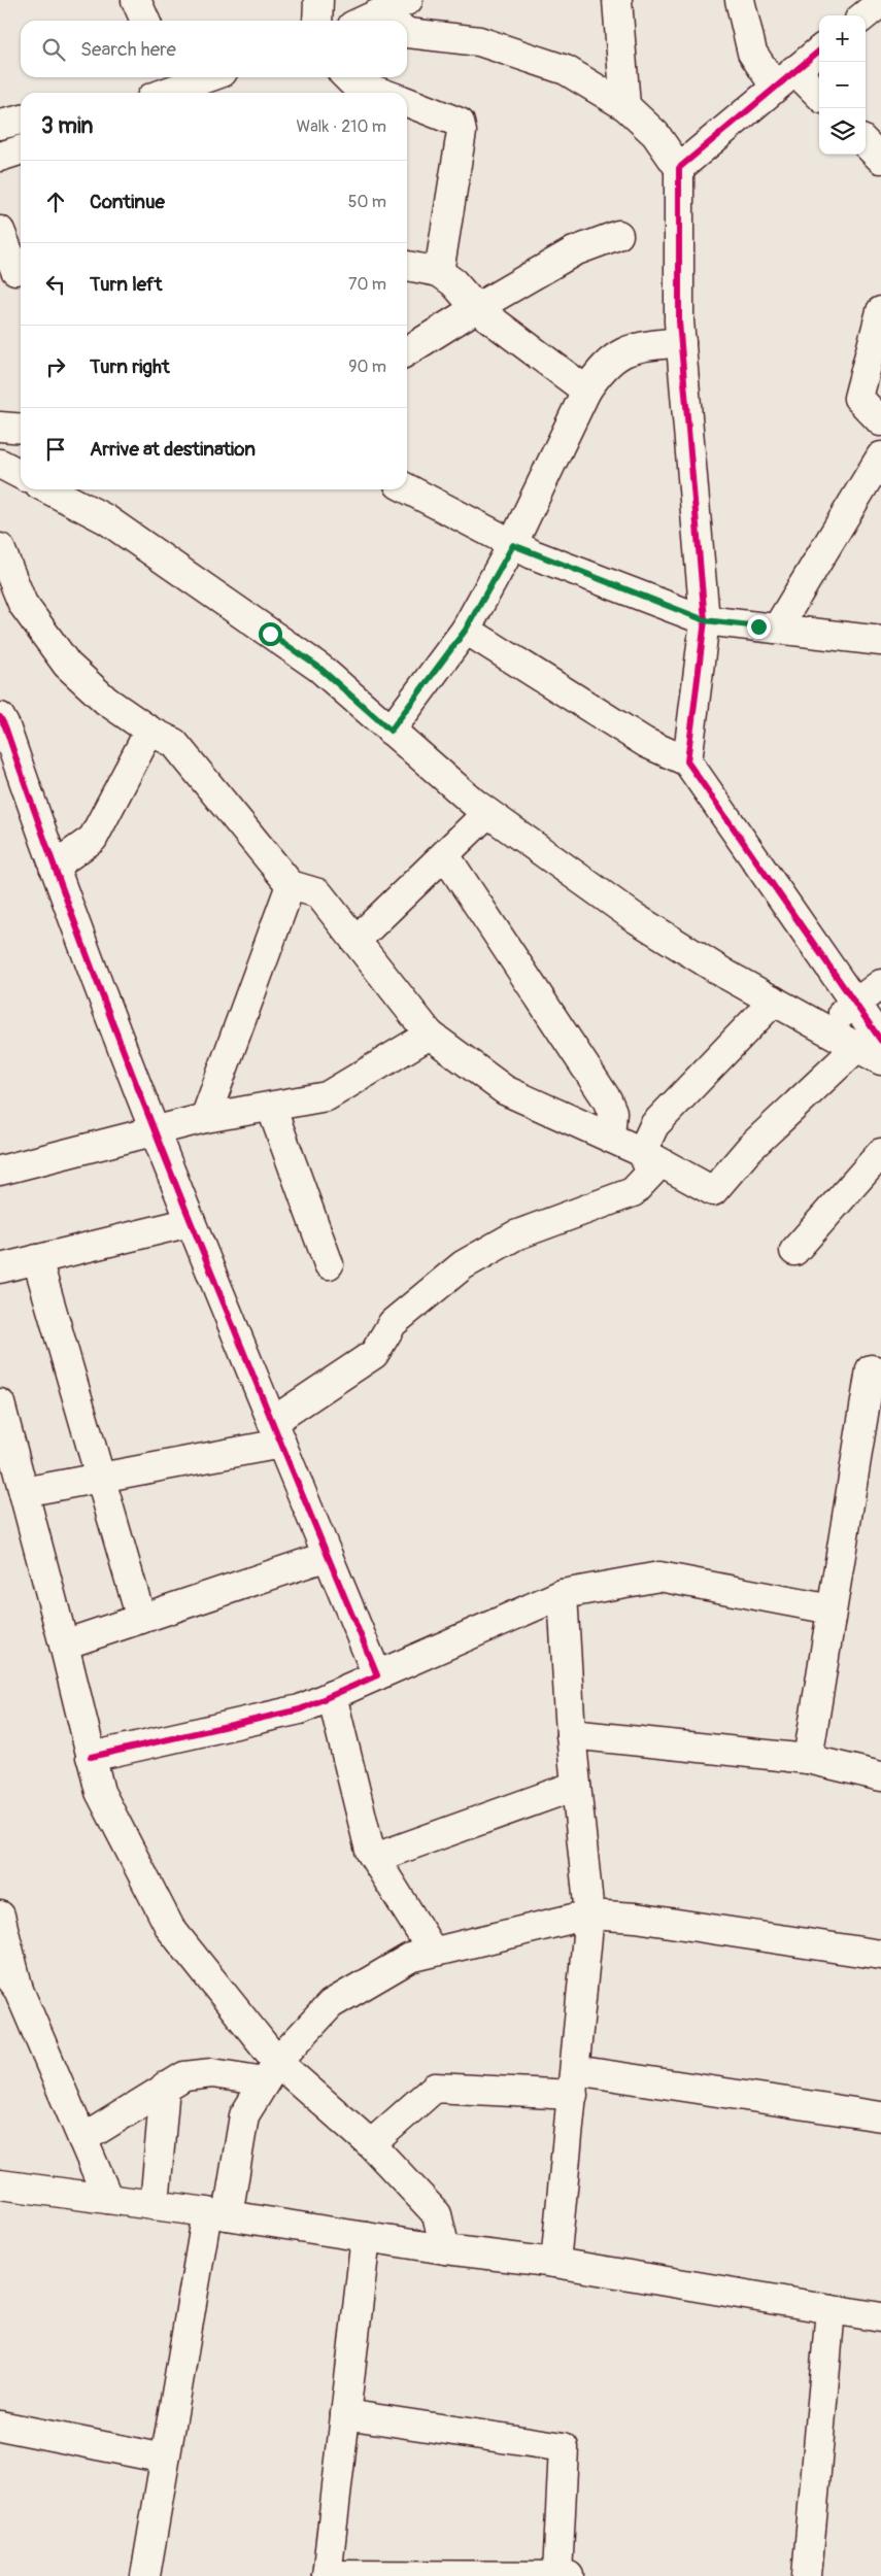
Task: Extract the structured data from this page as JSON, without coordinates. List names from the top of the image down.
{
  "page": {
    "map_buttons": ["+", "−"],
    "search": "Search here",
    "heading": ["3 min", "Walk · 210 m"],
    "list": [
      ["Continue", "50 m"],
      ["Turn left", "70 m"],
      ["Turn right", "90 m"],
      "Arrive at destination"
    ]
  }
}
